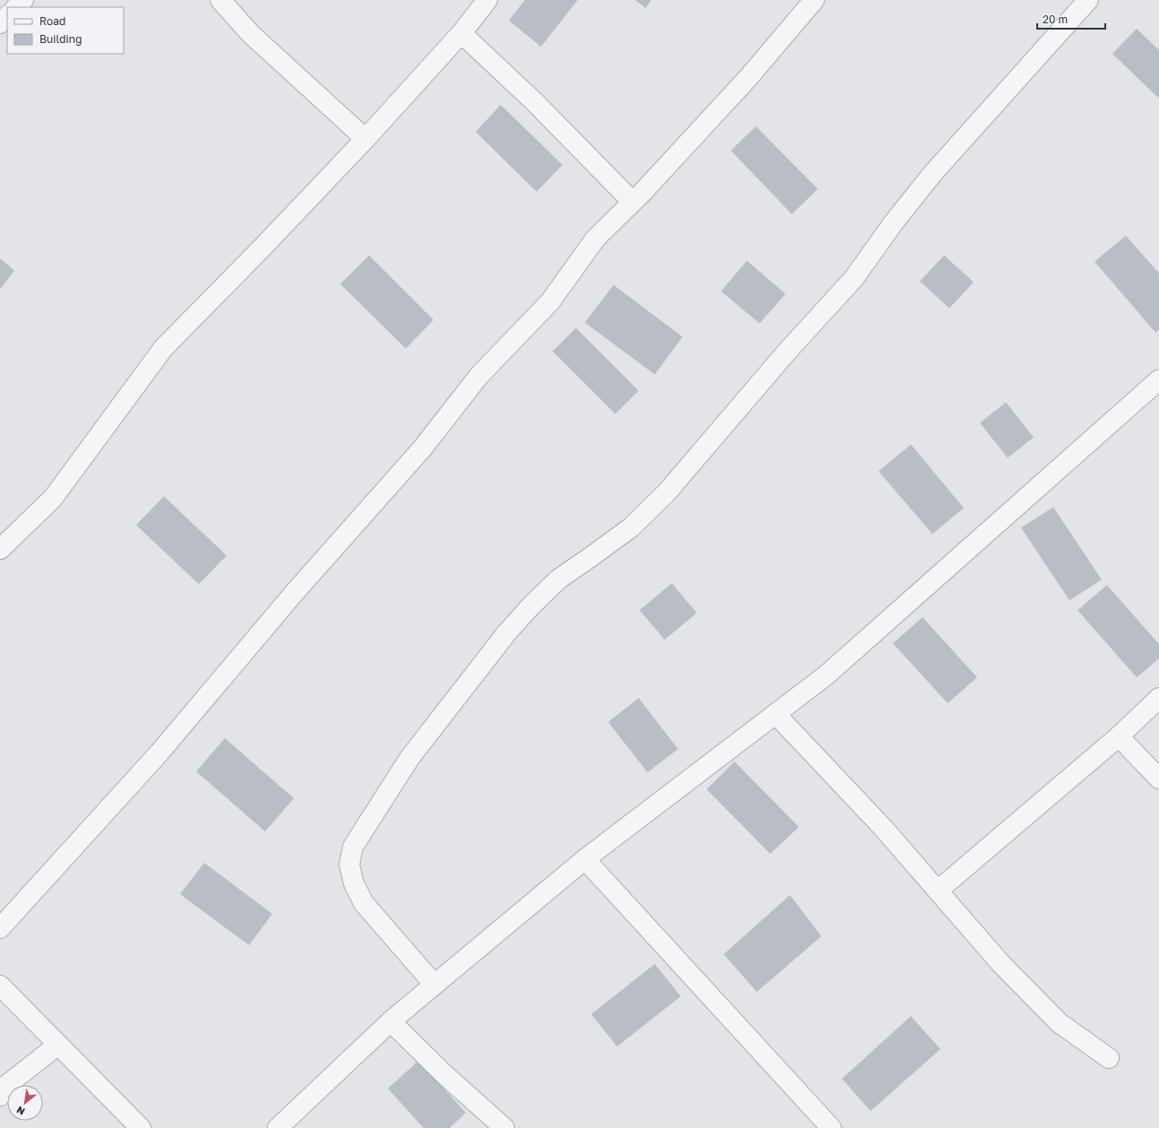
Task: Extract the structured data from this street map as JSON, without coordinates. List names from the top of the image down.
{
  "legend": ["Road", "Building"],
  "scale_bar": "20 m",
  "north": "bottom left"
}
